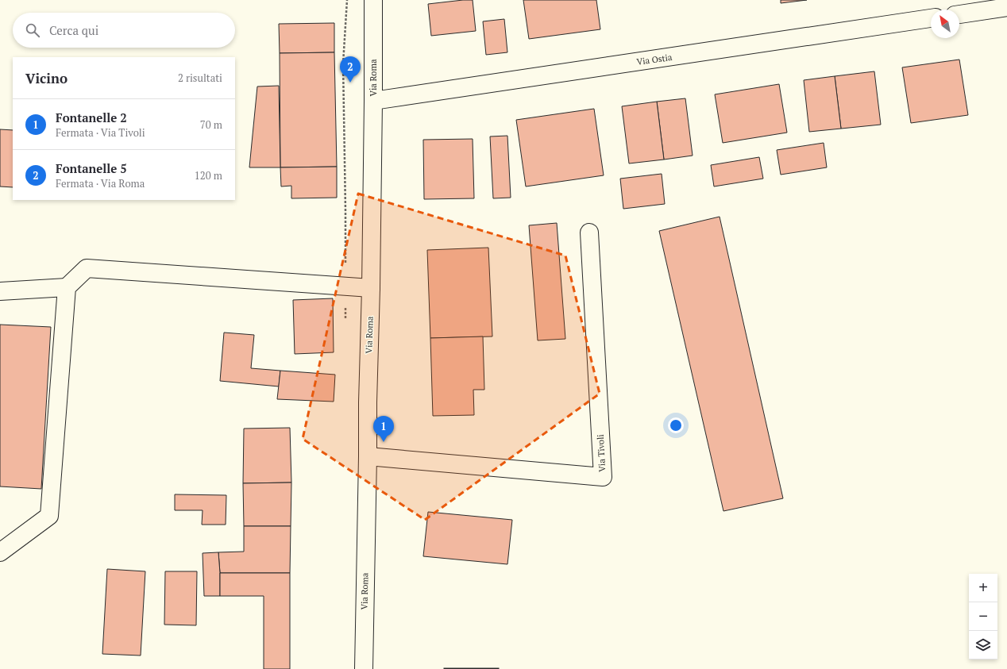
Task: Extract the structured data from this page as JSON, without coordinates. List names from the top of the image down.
{
  "streets": {
    "street": ["Via Ostia", "Via Roma", "Via Tivoli"]
  },
  "crossings": [
    ["Via Ostia", "Via Roma"],
    ["Via Roma", "Via Tivoli"]
  ],
  "north": "top left",
  "page": {
    "search": "Cerca qui",
    "pins": ["2", "1"],
    "heading": ["Vicino", "2 risultati"],
    "list": [
      {
        "mark": "1",
        "name": "Fontanelle 2",
        "note": "Fermata · Via Tivoli",
        "value": "70 m"
      },
      {
        "mark": "2",
        "name": "Fontanelle 5",
        "note": "Fermata · Via Roma",
        "value": "120 m"
      }
    ],
    "map_buttons": ["+", "−"]
  }
}
